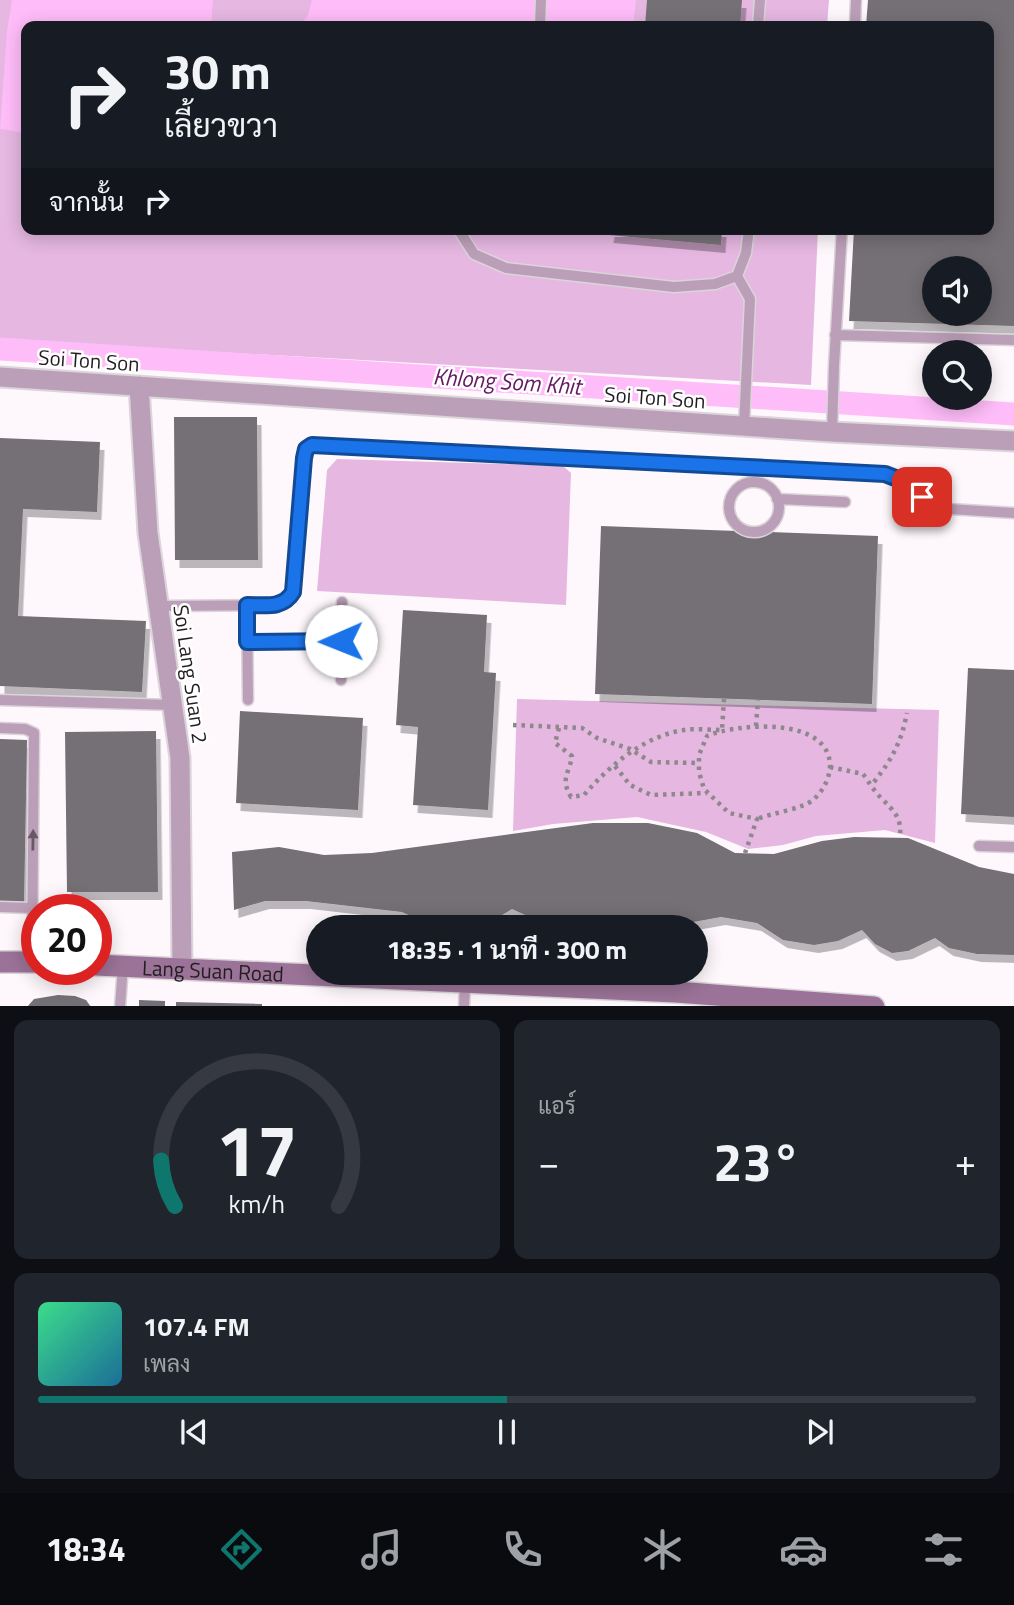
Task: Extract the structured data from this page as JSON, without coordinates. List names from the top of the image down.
{
  "streets": {
    "street": ["Soi Ton Son", "Soi Lang Suan 2", "Lang Suan Road"]
  },
  "crossings": [
    ["Soi Ton Son", "Soi Lang Suan 2"],
    ["Soi Lang Suan 2", "Lang Suan Road"]
  ],
  "water": ["Khlong Som Khit"],
  "page": {
    "turn": ["30 m", "เลี้ยวขวา"],
    "then": "จากนั้น",
    "limit": "20",
    "trip": "18:35 · 1 นาที · 300 m",
    "tile": "แอร์",
    "heat": ["−", "23°", "+"],
    "song": ["107.4 FM", "เพลง"],
    "tabs": "18:34",
    "gauge": ["17", "km/h"]
  }
}
